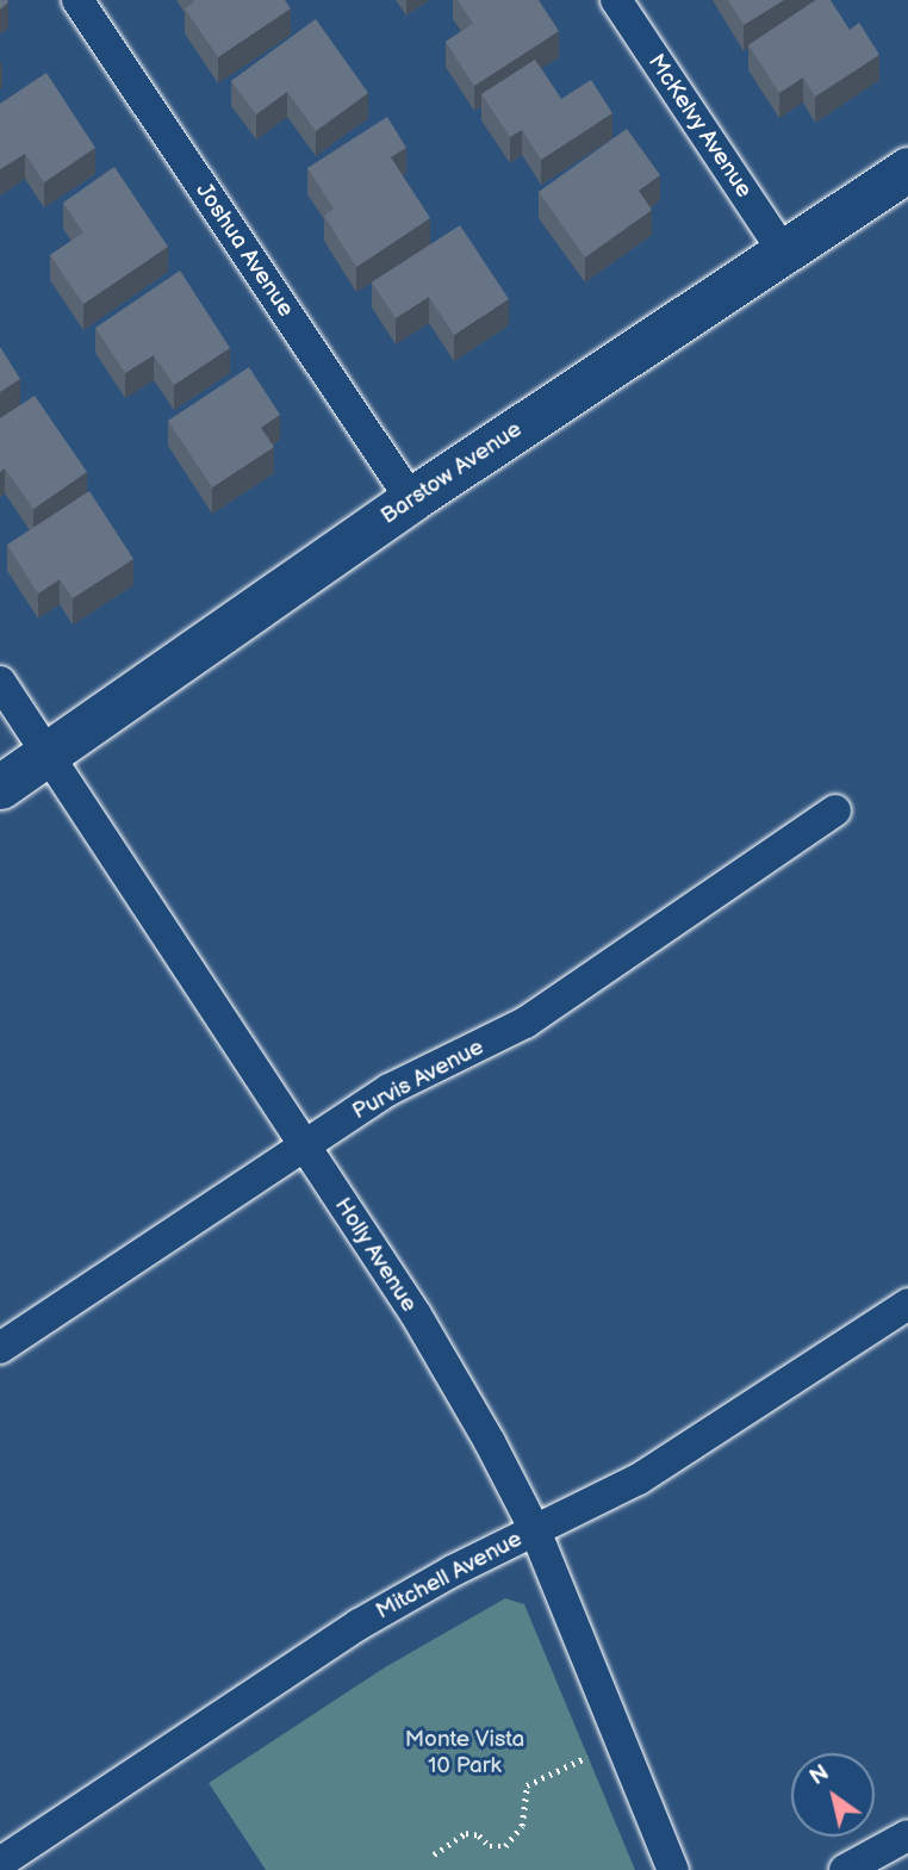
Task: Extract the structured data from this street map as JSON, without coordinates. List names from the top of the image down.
{
  "streets": {
    "street": [
      "McKelvy Avenue",
      "Joshua Avenue",
      "Barstow Avenue",
      "Purvis Avenue",
      "Holly Avenue",
      "Mitchell Avenue"
    ]
  },
  "crossings": [
    ["McKelvy Avenue", "Barstow Avenue"],
    ["Joshua Avenue", "Barstow Avenue"],
    ["Barstow Avenue", "Holly Avenue"],
    ["Purvis Avenue", "Holly Avenue"],
    ["Holly Avenue", "Mitchell Avenue"]
  ],
  "parks": ["Monte Vista 10 Park"],
  "north": "top left"
}
